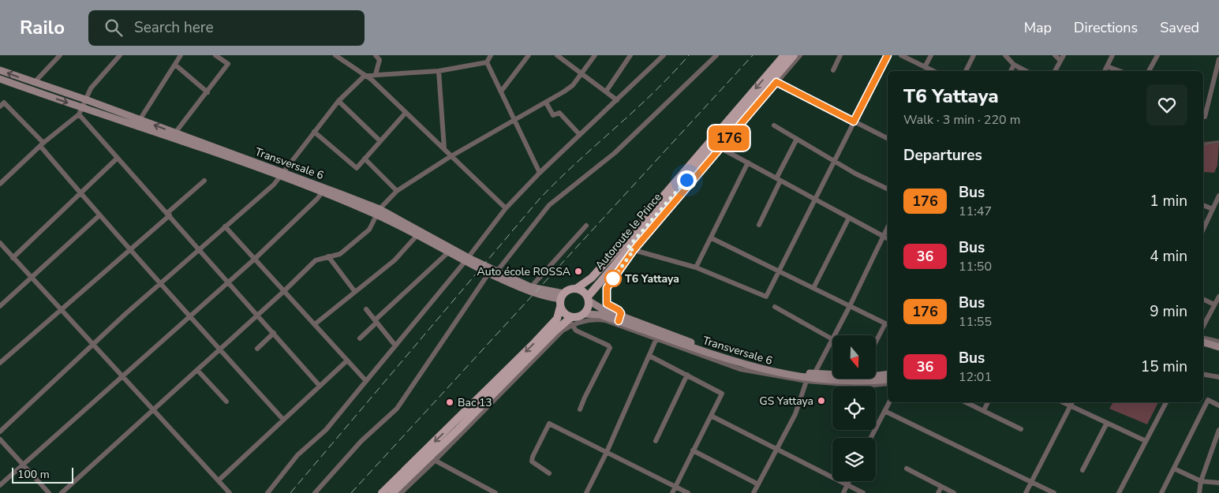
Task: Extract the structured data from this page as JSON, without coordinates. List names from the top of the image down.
{
  "streets": {
    "main road": ["Transversale 6", "Autoroute le Prince"]
  },
  "crossings": [
    ["Transversale 6", "Autoroute le Prince"]
  ],
  "places": [
    "Auto école ROSSA",
    "T6 Yattaya",
    "GS Yattaya",
    "Bac 13"
  ],
  "lines": ["bus line 176"],
  "scale_bar": "100 m",
  "north": "bottom",
  "page": {
    "header": "Railo",
    "search": "Search here",
    "nav": ["Map", "Directions", "Saved"],
    "on_map": "176",
    "heading": [
      ["T6 Yattaya", "Walk · 3 min · 220 m"],
      "Departures"
    ],
    "list": [
      {
        "mark": "176",
        "name": "Bus",
        "note": "11:47",
        "value": "1 min"
      },
      {
        "mark": "36",
        "name": "Bus",
        "note": "11:50",
        "value": "4 min"
      },
      {
        "mark": "176",
        "name": "Bus",
        "note": "11:55",
        "value": "9 min"
      },
      {
        "mark": "36",
        "name": "Bus",
        "note": "12:01",
        "value": "15 min"
      }
    ],
    "scale": "100 m"
  }
}
